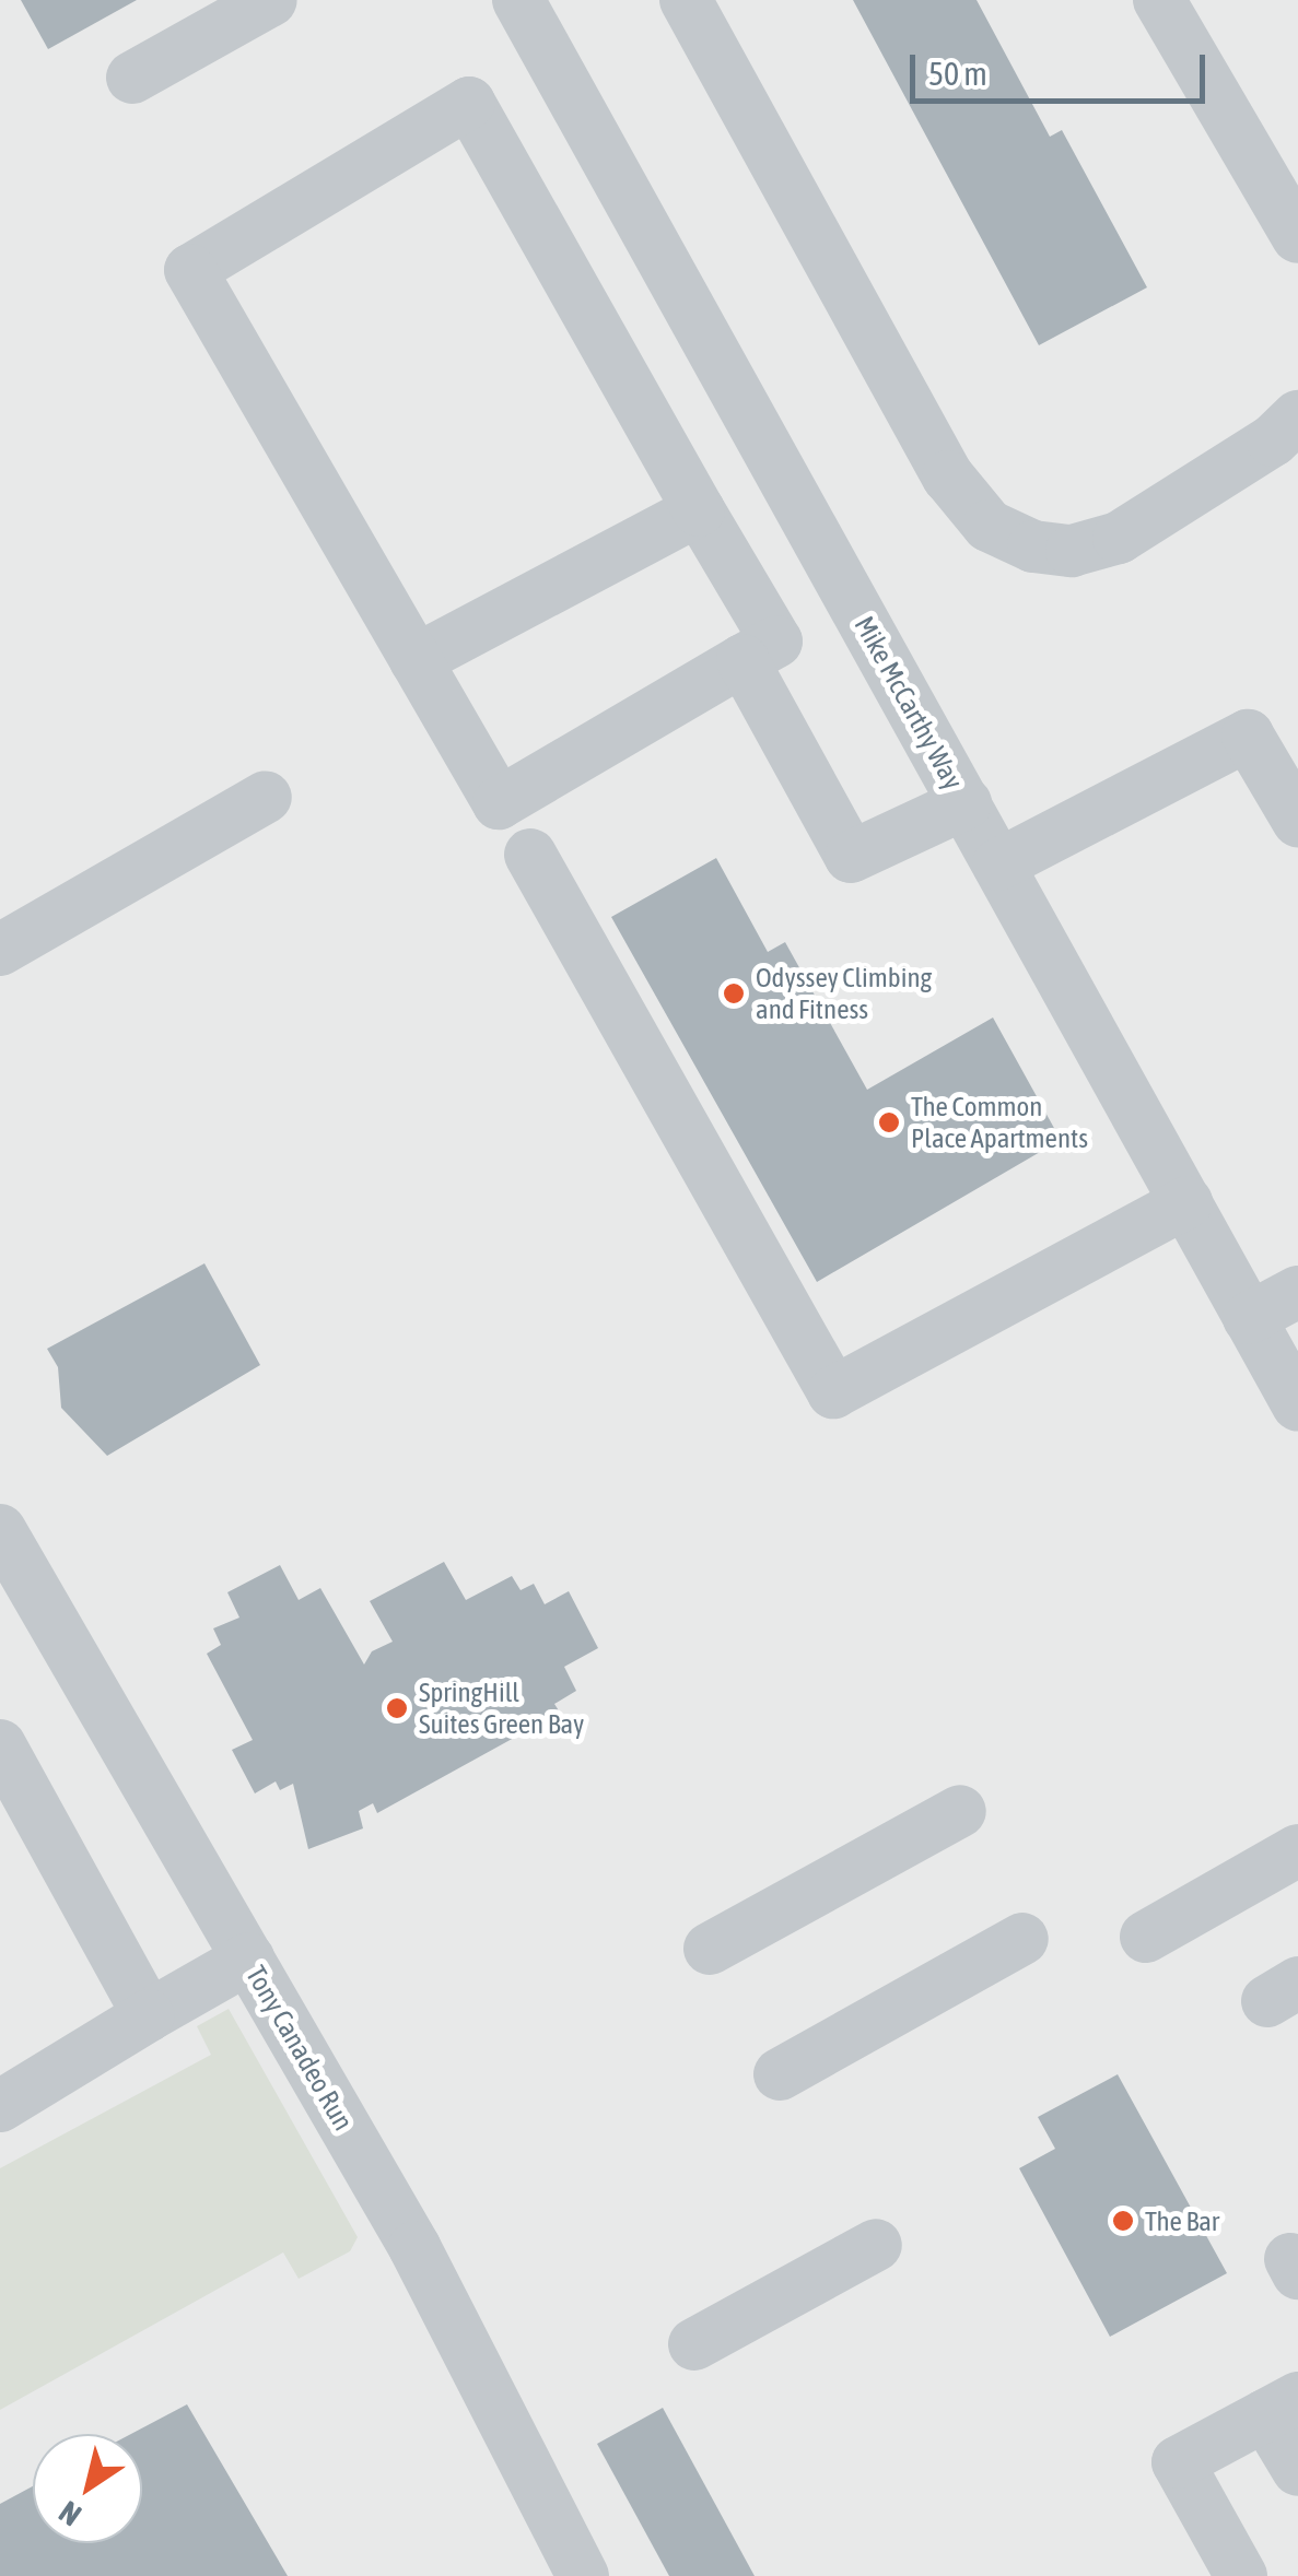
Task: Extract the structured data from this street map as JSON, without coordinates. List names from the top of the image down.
{
  "streets": {
    "street": ["Mike McCarthy Way", "Tony Canadeo Run"]
  },
  "places": [
    "Odyssey Climbing and Fitness",
    "The Common Place Apartments",
    "SpringHill Suites Green Bay",
    "The Bar"
  ],
  "scale_bar": "50 m",
  "north": "bottom left"
}
